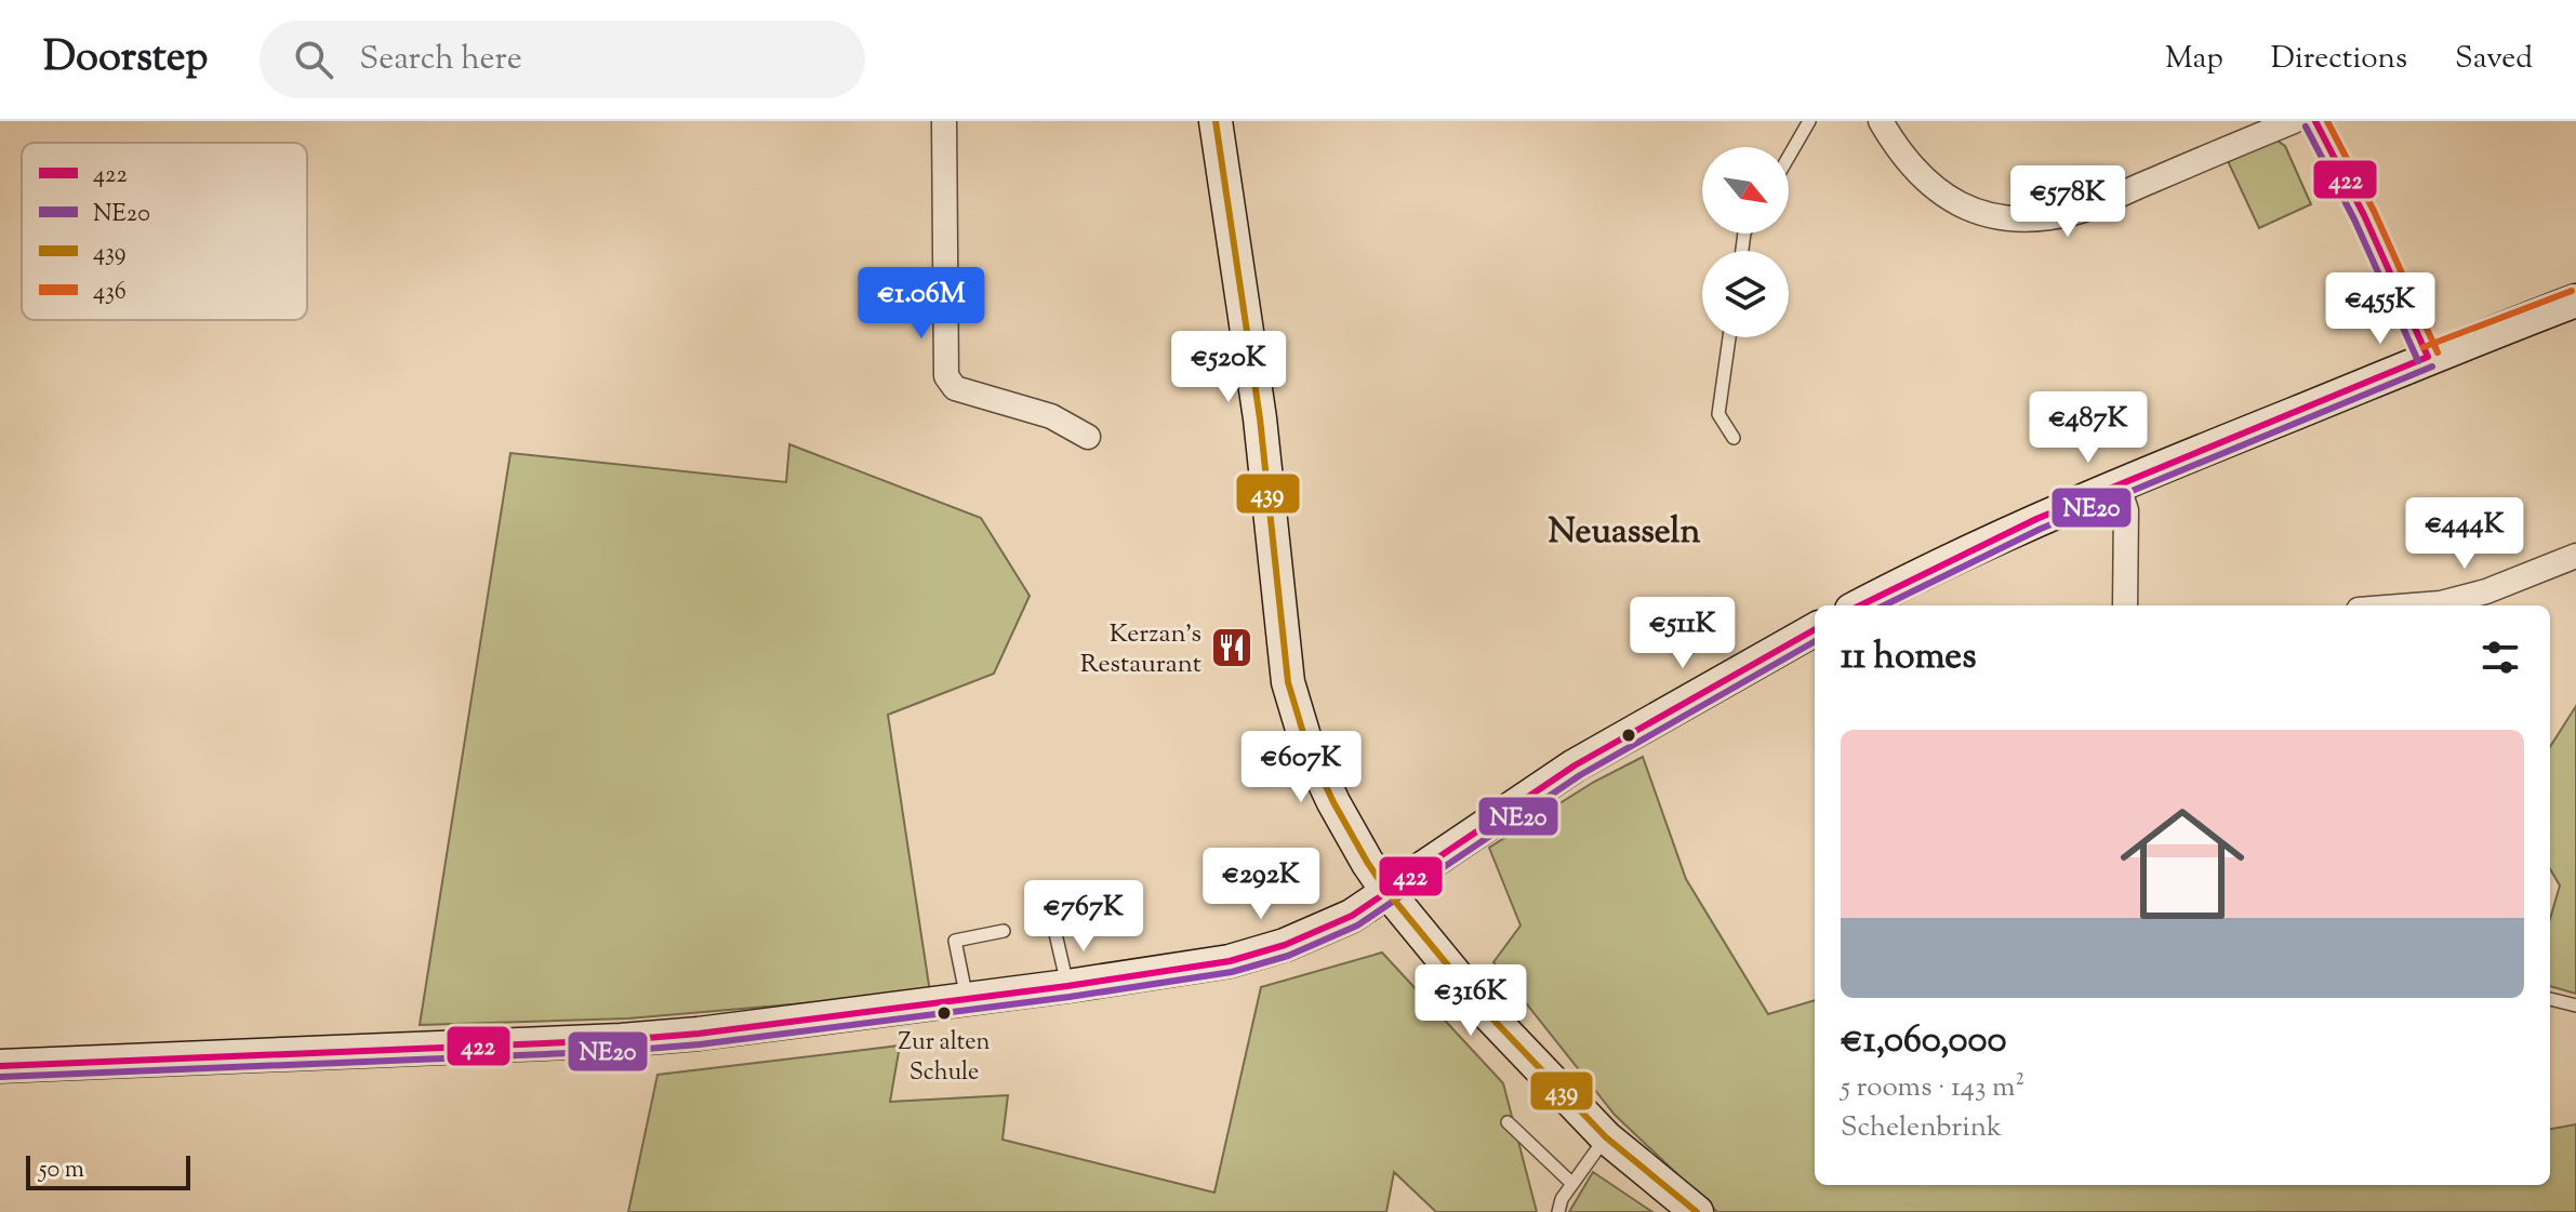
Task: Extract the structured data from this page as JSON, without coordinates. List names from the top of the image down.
{
  "districts": ["Neuasseln"],
  "places": {
    "restaurant": ["Kerzan's Restaurant"],
    "other": ["Zur alten Schule"]
  },
  "lines": [
    "transit line 422",
    "transit line 439",
    "transit line 436",
    "transit line NE20"
  ],
  "legend": [
    "422",
    "NE20",
    "439",
    "436"
  ],
  "scale_bar": "50 m",
  "north": "bottom right",
  "page": {
    "header": "Doorstep",
    "search": "Search here",
    "nav": ["Map", "Directions", "Saved"],
    "price": [
      "€578K",
      "€1.06M",
      "€455K",
      "€520K",
      "€487K",
      "€444K",
      "€511K",
      "€607K",
      "€292K",
      "€767K",
      "€316K"
    ],
    "heading": "11 homes",
    "list": [
      {
        "name": "€1,060,000",
        "note": "5 rooms · 143 m² · Schelenbrink"
      }
    ],
    "scale": "50 m"
  }
}
